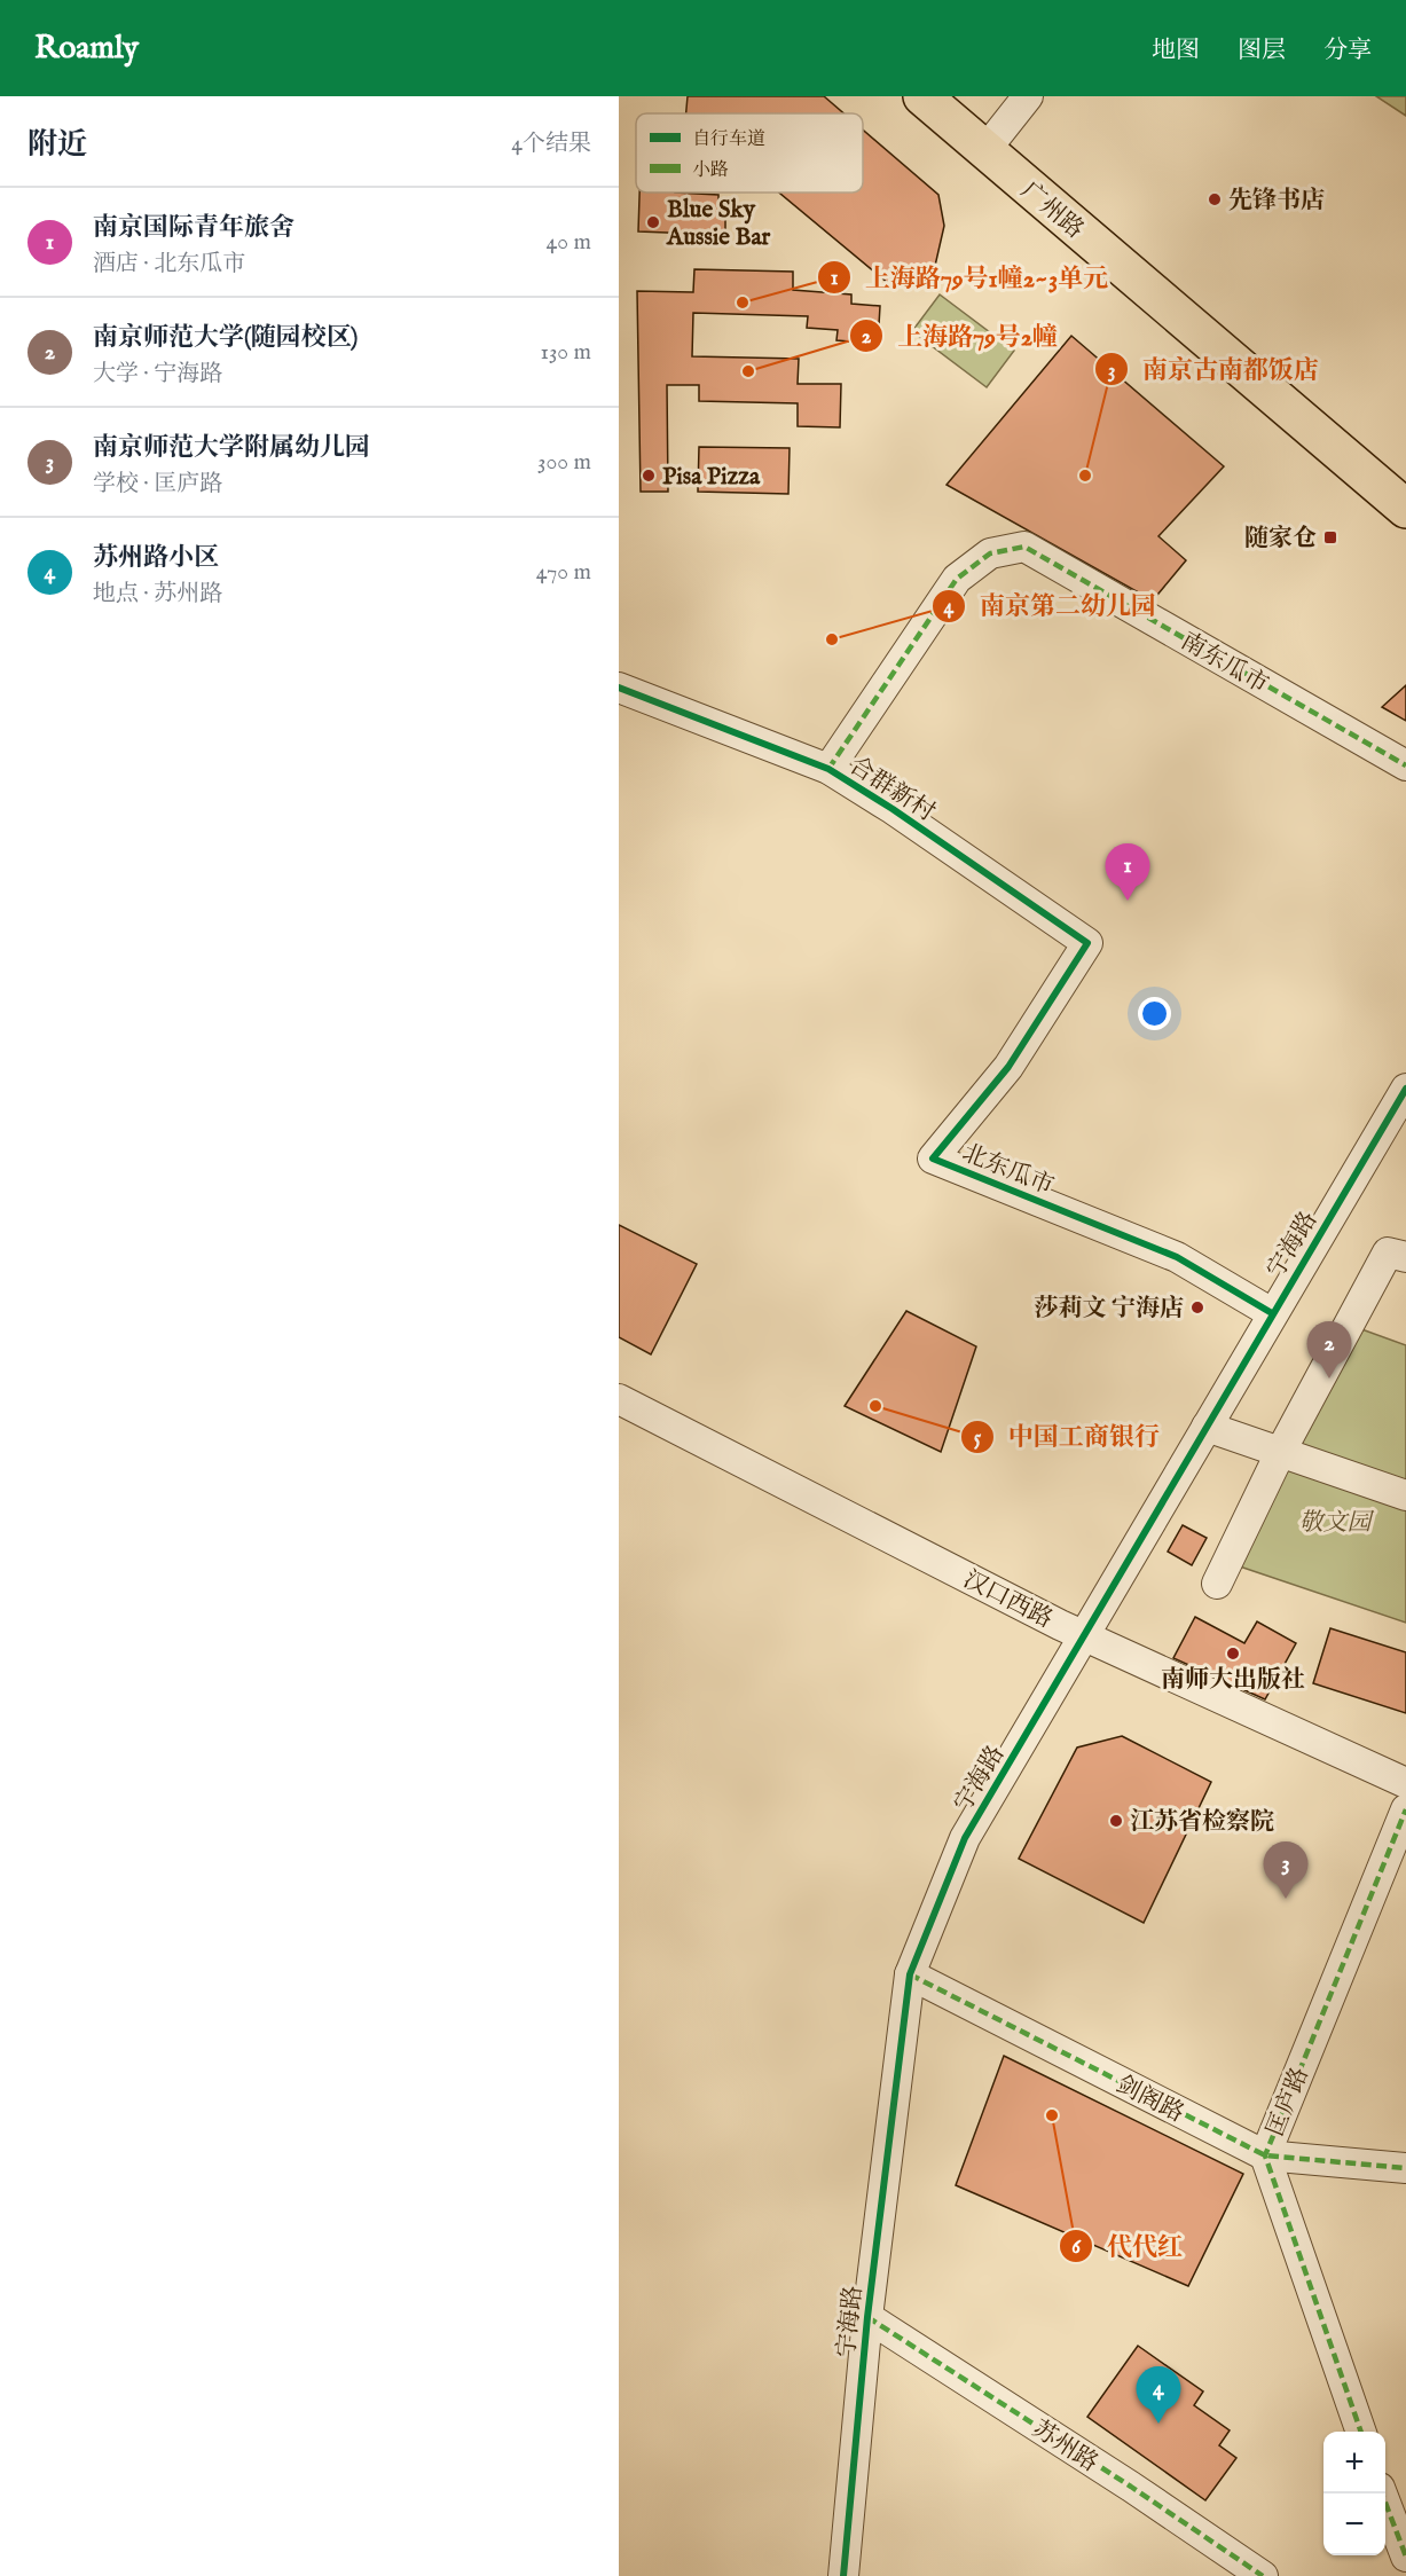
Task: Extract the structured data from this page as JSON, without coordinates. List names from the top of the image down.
{
  "streets": {
    "main road": ["广州路"],
    "street": [
      "南东瓜市",
      "合群新村",
      "北东瓜市",
      "宁海路",
      "汉口西路",
      "剑阁路",
      "匡庐路",
      "苏州路"
    ]
  },
  "crossings": [
    ["南东瓜市", "合群新村"],
    ["合群新村", "北东瓜市"],
    ["北东瓜市", "宁海路"],
    ["宁海路", "汉口西路"],
    ["宁海路", "剑阁路"],
    ["宁海路", "苏州路"],
    ["剑阁路", "匡庐路"]
  ],
  "parks": ["敬文园"],
  "places": {
    "other": [
      "先锋书店",
      "Blue Sky Aussie Bar",
      "上海路79号1幢2~3单元",
      "上海路79号2幢",
      "Pisa Pizza",
      "南京古南都饭店",
      "南京第二幼儿园",
      "莎莉文 宁海店",
      "中国工商银行",
      "南师大出版社",
      "江苏省检察院",
      "代代红"
    ],
    "transit": ["随家仓"]
  },
  "legend": ["自行车道", "小路"],
  "page": {
    "header": "Roamly",
    "nav": ["地图", "图层", "分享"],
    "heading": ["附近", "4个结果"],
    "list": [
      {
        "mark": "1",
        "name": "南京国际青年旅舍",
        "note": "酒店 · 北东瓜市",
        "value": "40 m"
      },
      {
        "mark": "2",
        "name": "南京师范大学(随园校区)",
        "note": "大学 · 宁海路",
        "value": "130 m"
      },
      {
        "mark": "3",
        "name": "南京师范大学附属幼儿园",
        "note": "学校 · 匡庐路",
        "value": "300 m"
      },
      {
        "mark": "4",
        "name": "苏州路小区",
        "note": "地点 · 苏州路",
        "value": "470 m"
      }
    ],
    "pins": [
      "1",
      "2",
      "3",
      "4"
    ],
    "map_buttons": ["+", "−"]
  }
}
